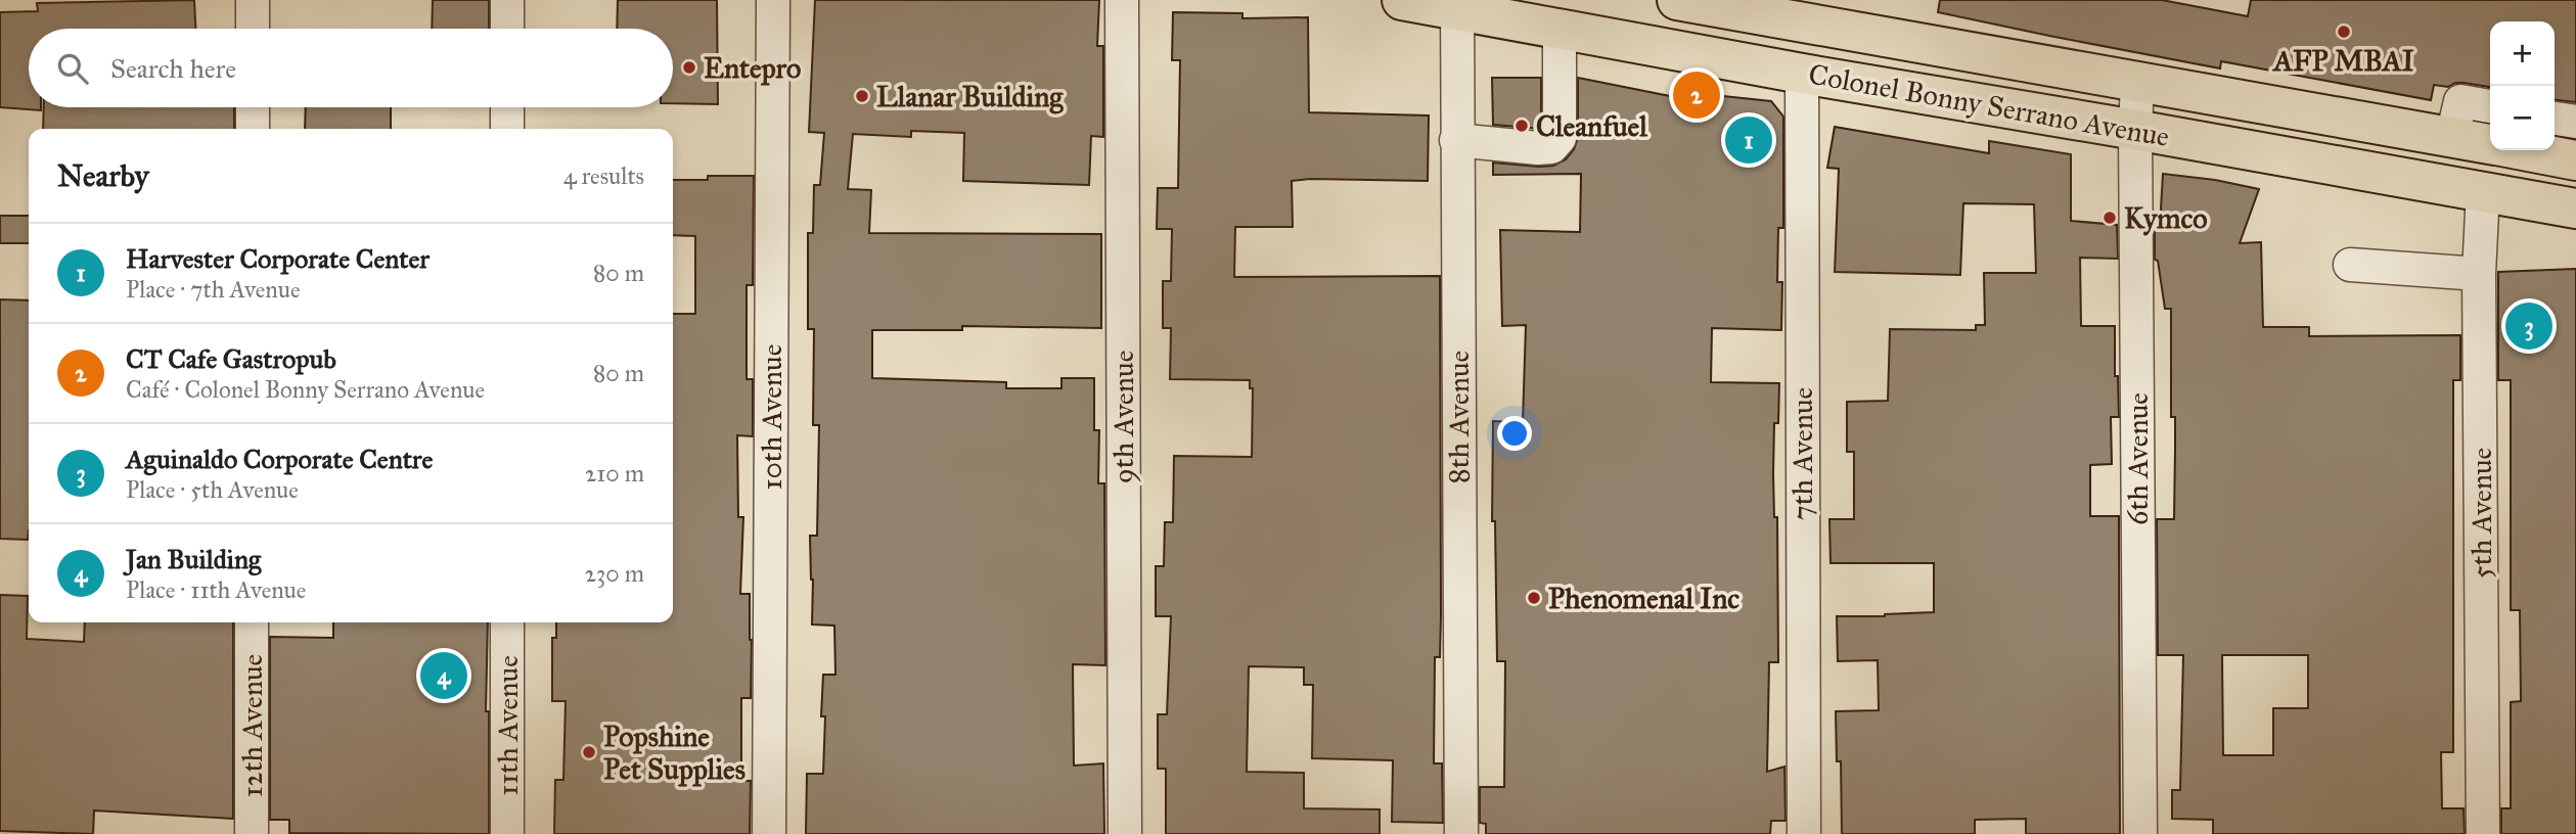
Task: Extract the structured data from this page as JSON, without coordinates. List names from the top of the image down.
{
  "streets": {
    "main road": ["Colonel Bonny Serrano Avenue"],
    "street": [
      "10th Avenue",
      "9th Avenue",
      "8th Avenue",
      "7th Avenue",
      "6th Avenue",
      "5th Avenue",
      "12th Avenue",
      "11th Avenue"
    ]
  },
  "crossings": [
    ["Colonel Bonny Serrano Avenue", "8th Avenue"],
    ["Colonel Bonny Serrano Avenue", "7th Avenue"],
    ["Colonel Bonny Serrano Avenue", "6th Avenue"],
    ["Colonel Bonny Serrano Avenue", "5th Avenue"]
  ],
  "places": [
    "AFP MBAI",
    "Entepro",
    "Llanar Building",
    "Cleanfuel",
    "Kymco",
    "Phenomenal Inc",
    "Popshine Pet Supplies"
  ],
  "page": {
    "map_buttons": ["+", "−"],
    "search": "Search here",
    "pins": [
      "2",
      "1",
      "3",
      "4"
    ],
    "heading": ["Nearby", "4 results"],
    "list": [
      {
        "mark": "1",
        "name": "Harvester Corporate Center",
        "note": "Place · 7th Avenue",
        "value": "80 m"
      },
      {
        "mark": "2",
        "name": "CT Cafe Gastropub",
        "note": "Café · Colonel Bonny Serrano Avenue",
        "value": "80 m"
      },
      {
        "mark": "3",
        "name": "Aguinaldo Corporate Centre",
        "note": "Place · 5th Avenue",
        "value": "210 m"
      },
      {
        "mark": "4",
        "name": "Jan Building",
        "note": "Place · 11th Avenue",
        "value": "230 m"
      }
    ]
  }
}
